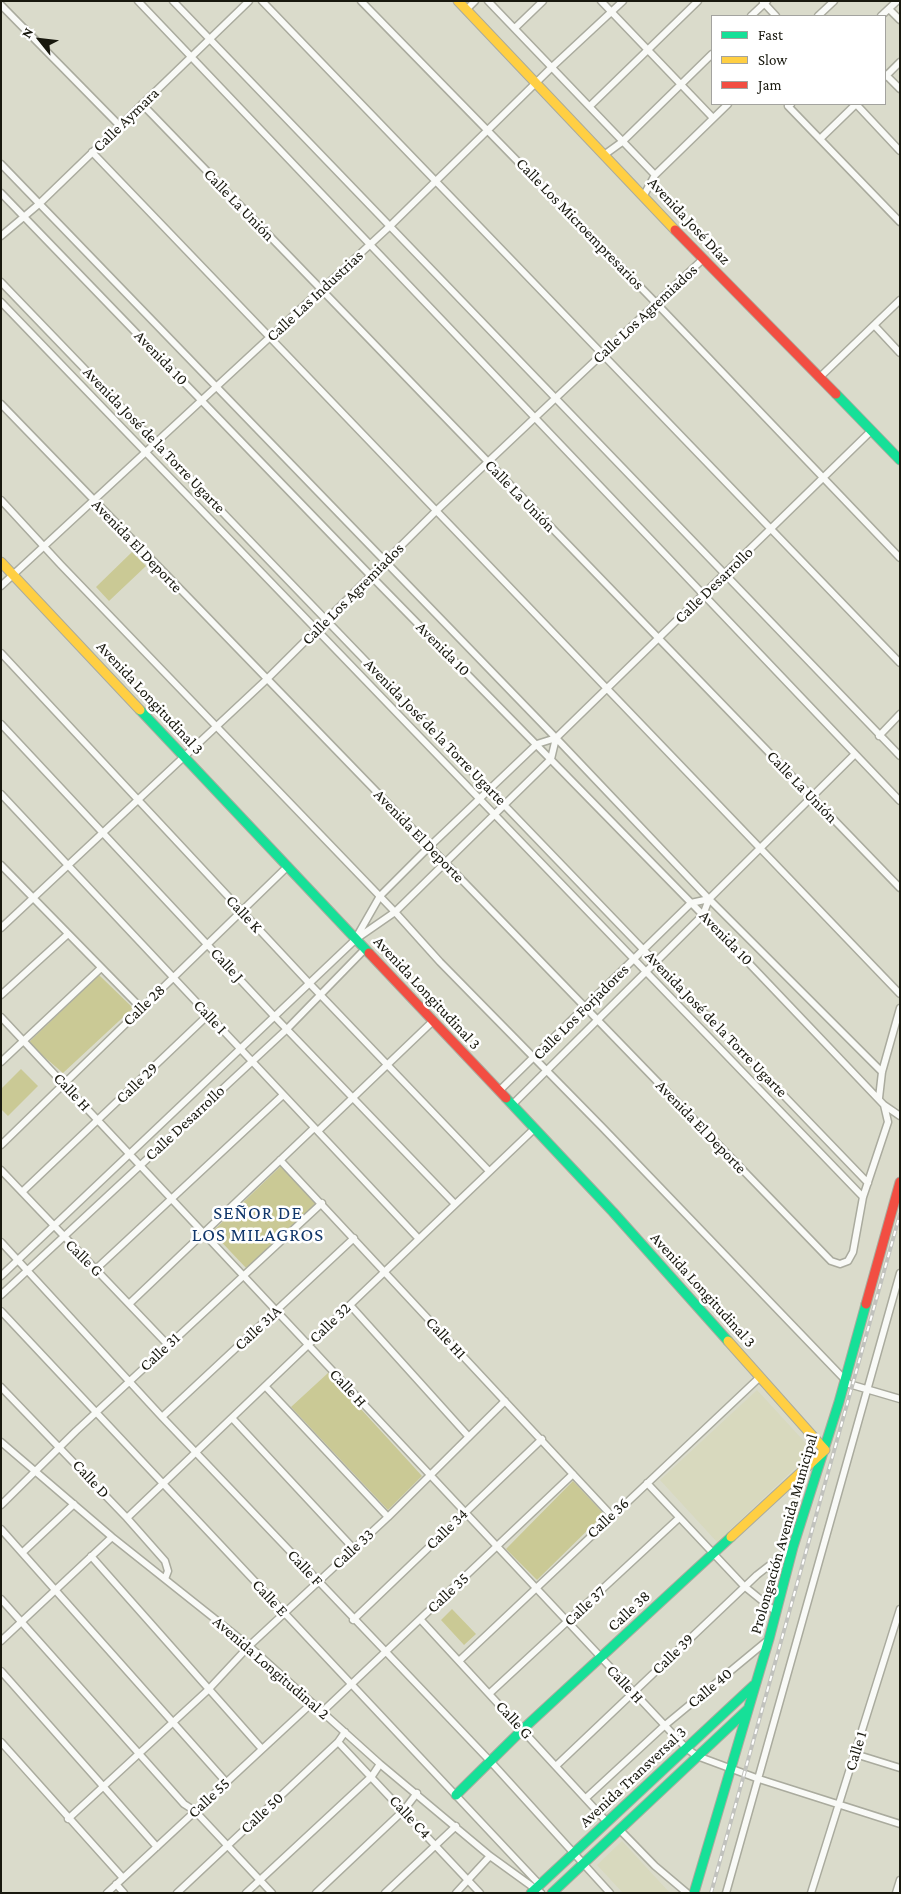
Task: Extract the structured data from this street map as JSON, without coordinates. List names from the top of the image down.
{
  "streets": {
    "street": [
      "Calle Aymara",
      "Calle La Unión",
      "Avenida José Díaz",
      "Calle Los Microempresarios",
      "Calle Las Industrias",
      "Calle Los Agremiados",
      "Avenida 10",
      "Avenida José de la Torre Ugarte",
      "Avenida El Deporte",
      "Calle Desarrollo",
      "Avenida Longitudinal 3",
      "Calle K",
      "Calle J",
      "Calle 28",
      "Calle Los Forjadores",
      "Calle I",
      "Calle 29",
      "Calle H",
      "Calle G",
      "Calle 32",
      "Calle 31A",
      "Calle H1",
      "Calle 31",
      "Calle D",
      "Calle 36",
      "Calle 34",
      "Prolongación Avenida Municipal",
      "Calle 33",
      "Calle F",
      "Calle 35",
      "Calle E",
      "Calle 37",
      "Calle 38",
      "Calle 39",
      "Avenida Longitudinal 2",
      "Calle 40",
      "Calle 1",
      "Avenida Transversal 3",
      "Calle 55",
      "Calle 50",
      "Calle C4"
    ]
  },
  "crossings": [
    ["Calle Aymara", "Calle La Unión"],
    ["Calle Aymara", "Avenida 10"],
    ["Calle La Unión", "Calle Las Industrias"],
    ["Calle La Unión", "Calle Los Agremiados"],
    ["Calle La Unión", "Calle Desarrollo"],
    ["Calle La Unión", "Calle Los Forjadores"],
    ["Avenida José Díaz", "Calle Las Industrias"],
    ["Avenida José Díaz", "Calle Los Agremiados"],
    ["Avenida José Díaz", "Calle Desarrollo"],
    ["Calle Los Microempresarios", "Calle Las Industrias"],
    ["Calle Los Microempresarios", "Calle Los Agremiados"],
    ["Calle Los Microempresarios", "Calle Desarrollo"],
    ["Calle Las Industrias", "Avenida 10"],
    ["Calle Las Industrias", "Avenida José de la Torre Ugarte"],
    ["Calle Las Industrias", "Avenida El Deporte"],
    ["Calle Las Industrias", "Avenida Longitudinal 3"],
    ["Calle Los Agremiados", "Avenida 10"],
    ["Calle Los Agremiados", "Avenida José de la Torre Ugarte"],
    ["Calle Los Agremiados", "Avenida El Deporte"],
    ["Calle Los Agremiados", "Avenida Longitudinal 3"],
    ["Calle Los Agremiados", "Calle K"],
    ["Calle Los Agremiados", "Calle J"],
    ["Calle Los Agremiados", "Calle I"],
    ["Avenida 10", "Calle Desarrollo"],
    ["Avenida 10", "Calle Los Forjadores"],
    ["Avenida José de la Torre Ugarte", "Avenida El Deporte"],
    ["Avenida José de la Torre Ugarte", "Calle Desarrollo"],
    ["Avenida José de la Torre Ugarte", "Calle Los Forjadores"],
    ["Avenida El Deporte", "Calle Desarrollo"],
    ["Avenida El Deporte", "Calle Los Forjadores"],
    ["Calle Desarrollo", "Avenida Longitudinal 3"],
    ["Calle Desarrollo", "Calle K"],
    ["Calle Desarrollo", "Calle J"],
    ["Calle Desarrollo", "Calle I"],
    ["Calle Desarrollo", "Calle H"],
    ["Calle Desarrollo", "Calle G"],
    ["Calle Desarrollo", "Calle F"],
    ["Avenida Longitudinal 3", "Calle 28"],
    ["Avenida Longitudinal 3", "Calle Los Forjadores"],
    ["Avenida Longitudinal 3", "Calle 32"],
    ["Avenida Longitudinal 3", "Calle 36"],
    ["Avenida Longitudinal 3", "Prolongación Avenida Municipal"],
    ["Avenida Longitudinal 3", "Calle 38"],
    ["Calle K", "Calle 28"],
    ["Calle K", "Calle 32"],
    ["Calle J", "Calle 28"],
    ["Calle J", "Calle 32"],
    ["Calle 28", "Calle I"],
    ["Calle 28", "Calle H"],
    ["Calle I", "Calle 29"],
    ["Calle I", "Calle 32"],
    ["Calle 29", "Calle H"],
    ["Calle 29", "Calle G"],
    ["Calle H", "Calle 32"],
    ["Calle H", "Calle 31A"],
    ["Calle H", "Calle 31"],
    ["Calle H", "Calle 36"],
    ["Calle H", "Calle 34"],
    ["Calle H", "Prolongación Avenida Municipal"],
    ["Calle H", "Calle 33"],
    ["Calle H", "Calle 35"],
    ["Calle H", "Calle 37"],
    ["Calle H", "Calle 38"],
    ["Calle H", "Calle 39"],
    ["Calle H", "Calle 40"],
    ["Calle H", "Calle 1"],
    ["Calle H", "Avenida Transversal 3"],
    ["Calle G", "Calle 31"],
    ["Calle G", "Calle 36"],
    ["Calle G", "Calle 35"],
    ["Calle G", "Calle 37"],
    ["Calle G", "Calle 38"],
    ["Calle G", "Calle 39"],
    ["Calle G", "Calle 40"],
    ["Calle G", "Avenida Transversal 3"],
    ["Calle 32", "Calle H1"],
    ["Calle 32", "Calle D"],
    ["Calle 32", "Calle F"],
    ["Calle 32", "Calle E"],
    ["Calle 31A", "Calle H1"],
    ["Calle 31A", "Calle F"],
    ["Calle H1", "Calle 31"],
    ["Calle H1", "Calle 36"],
    ["Calle H1", "Calle 34"],
    ["Calle H1", "Calle 33"],
    ["Calle H1", "Calle 35"],
    ["Calle 31", "Calle D"],
    ["Calle 31", "Calle F"],
    ["Calle 31", "Calle E"],
    ["Calle 31", "Avenida Longitudinal 2"],
    ["Calle D", "Avenida Longitudinal 2"],
    ["Calle 34", "Calle F"],
    ["Prolongación Avenida Municipal", "Calle 38"],
    ["Prolongación Avenida Municipal", "Calle 39"],
    ["Prolongación Avenida Municipal", "Calle 40"],
    ["Prolongación Avenida Municipal", "Avenida Transversal 3"],
    ["Calle 33", "Calle F"],
    ["Calle 33", "Calle E"],
    ["Calle 33", "Avenida Longitudinal 2"],
    ["Calle F", "Calle 35"],
    ["Calle F", "Calle 38"],
    ["Calle F", "Avenida Transversal 3"],
    ["Calle 35", "Calle E"],
    ["Calle 35", "Avenida Longitudinal 2"],
    ["Calle E", "Calle 38"],
    ["Calle E", "Avenida Longitudinal 2"],
    ["Calle E", "Avenida Transversal 3"],
    ["Avenida Longitudinal 2", "Avenida Transversal 3"],
    ["Avenida Longitudinal 2", "Calle 55"],
    ["Avenida Longitudinal 2", "Calle 50"],
    ["Calle 50", "Calle C4"]
  ],
  "districts": ["SEÑOR DE LOS MILAGROS"],
  "legend": ["Fast", "Slow", "Jam"],
  "north": "top left"
}
